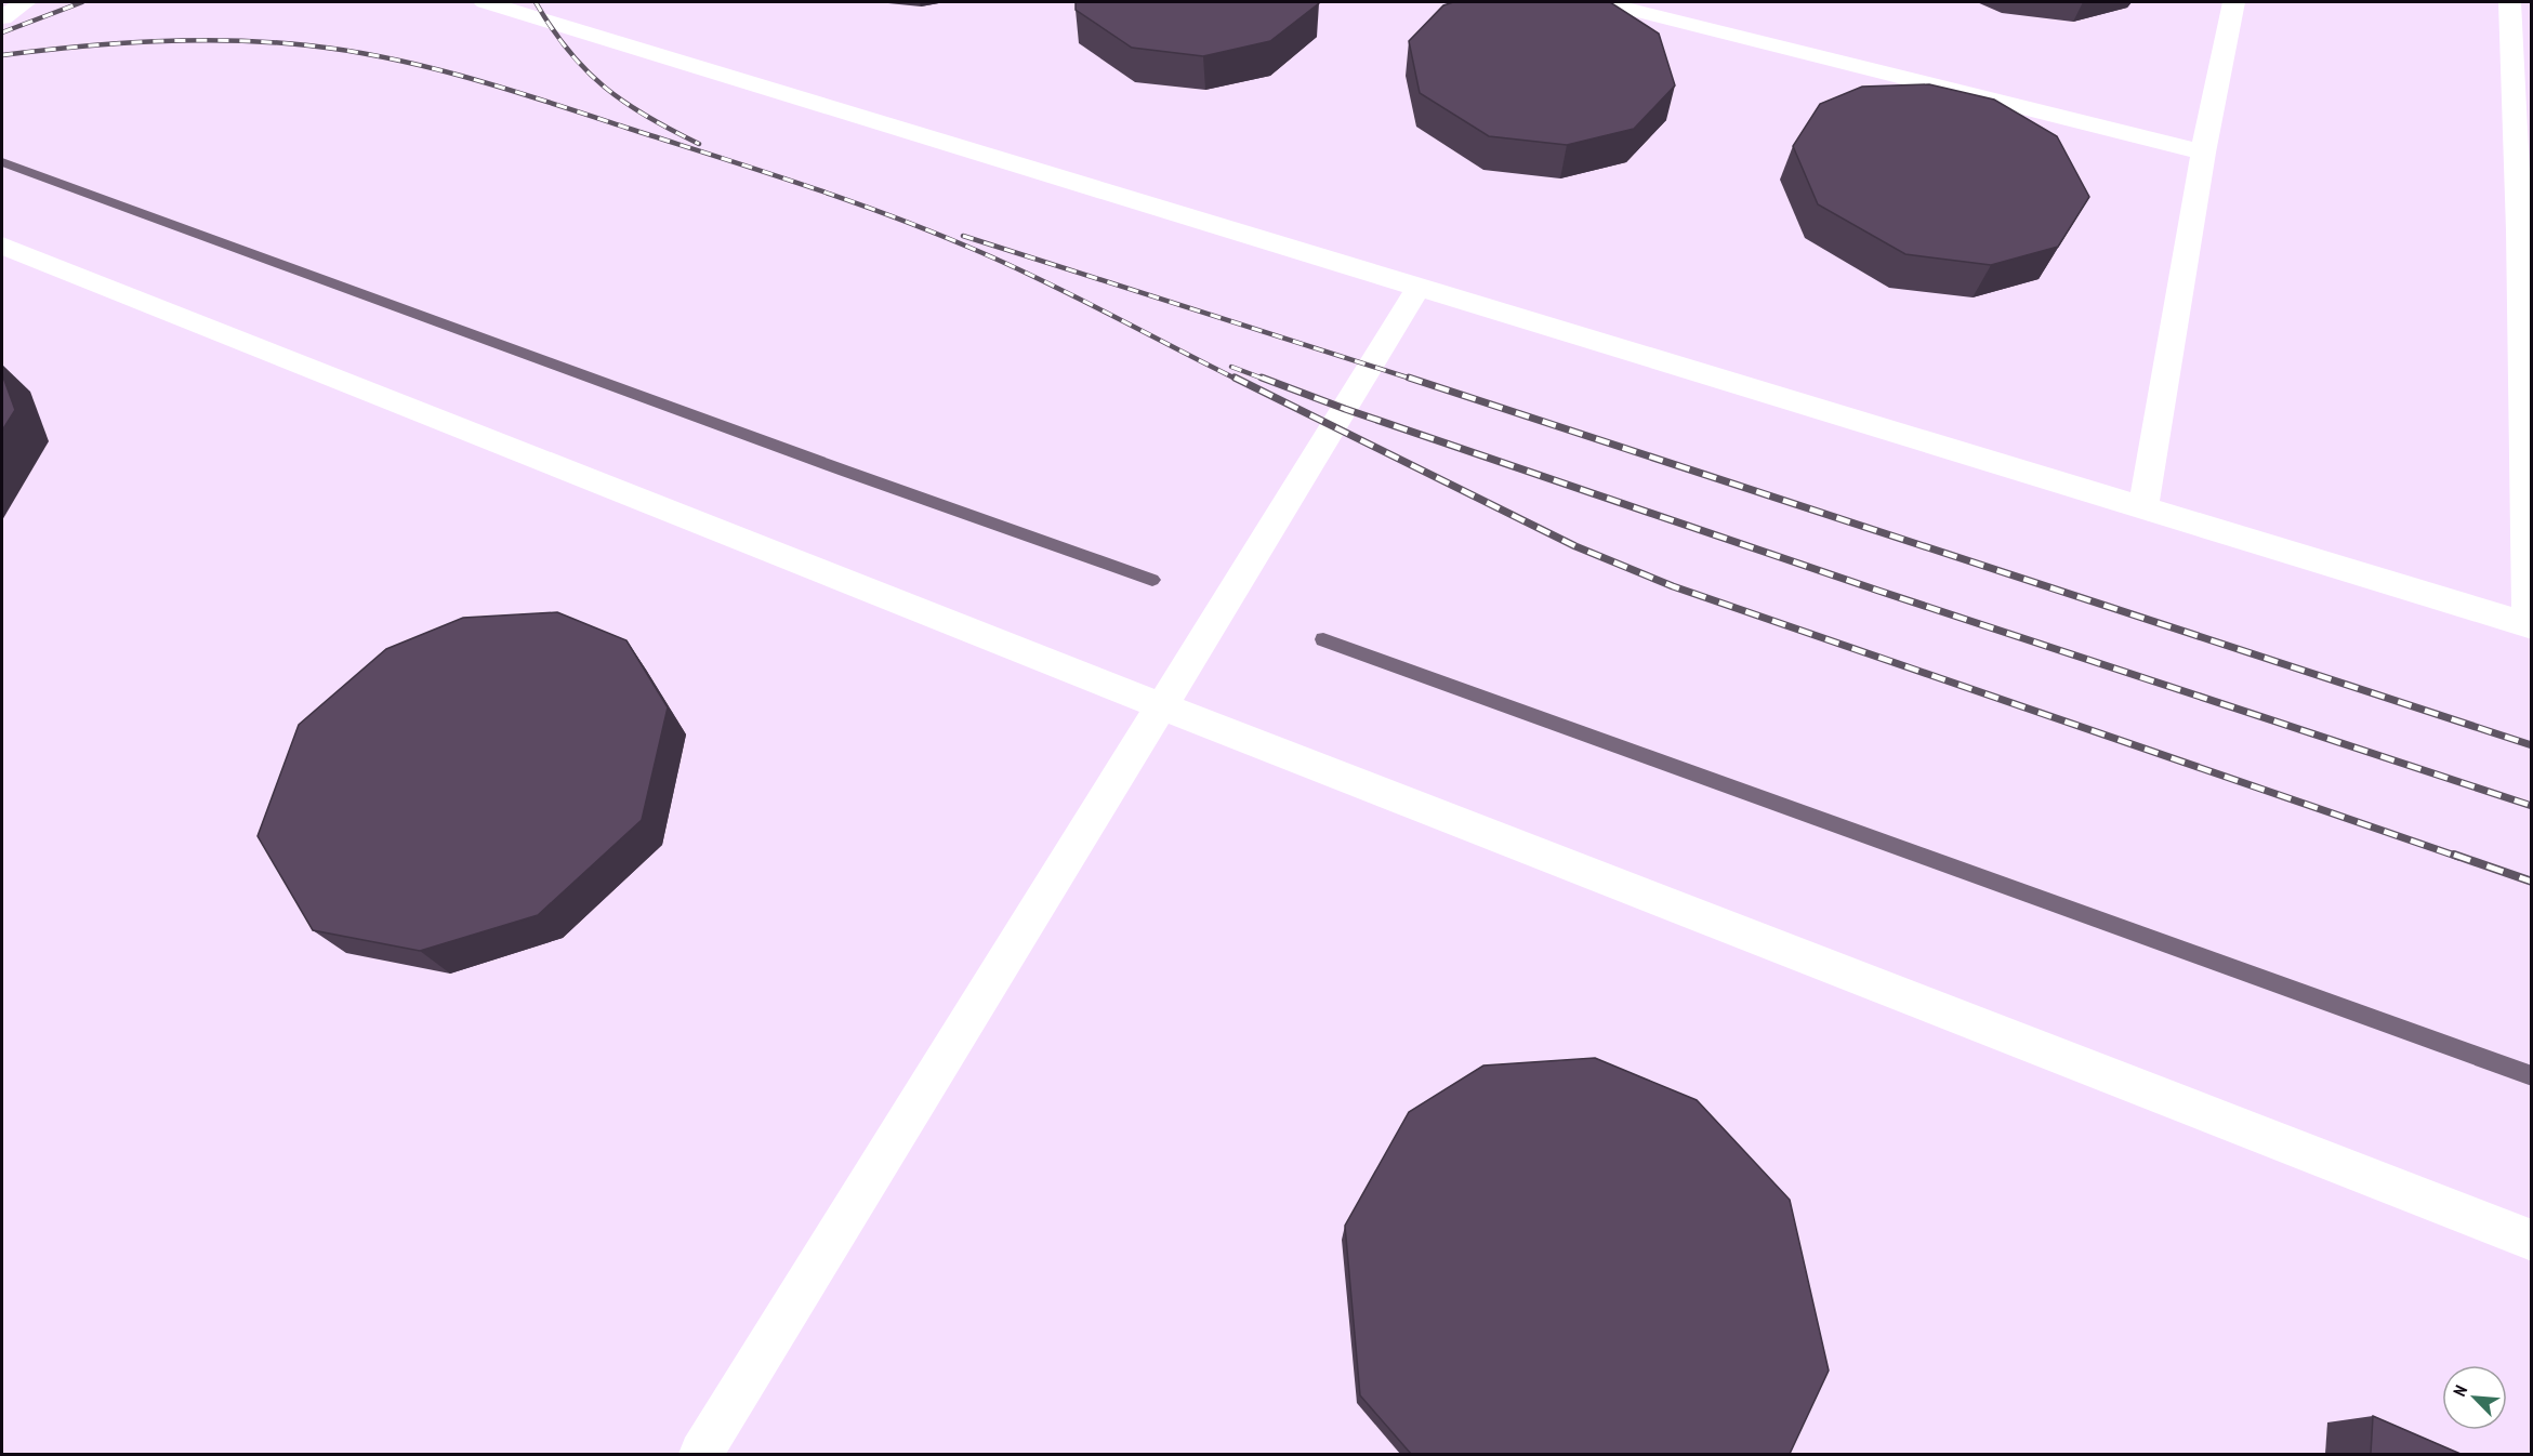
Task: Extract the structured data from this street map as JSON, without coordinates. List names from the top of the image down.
{
  "north": "top left"
}
